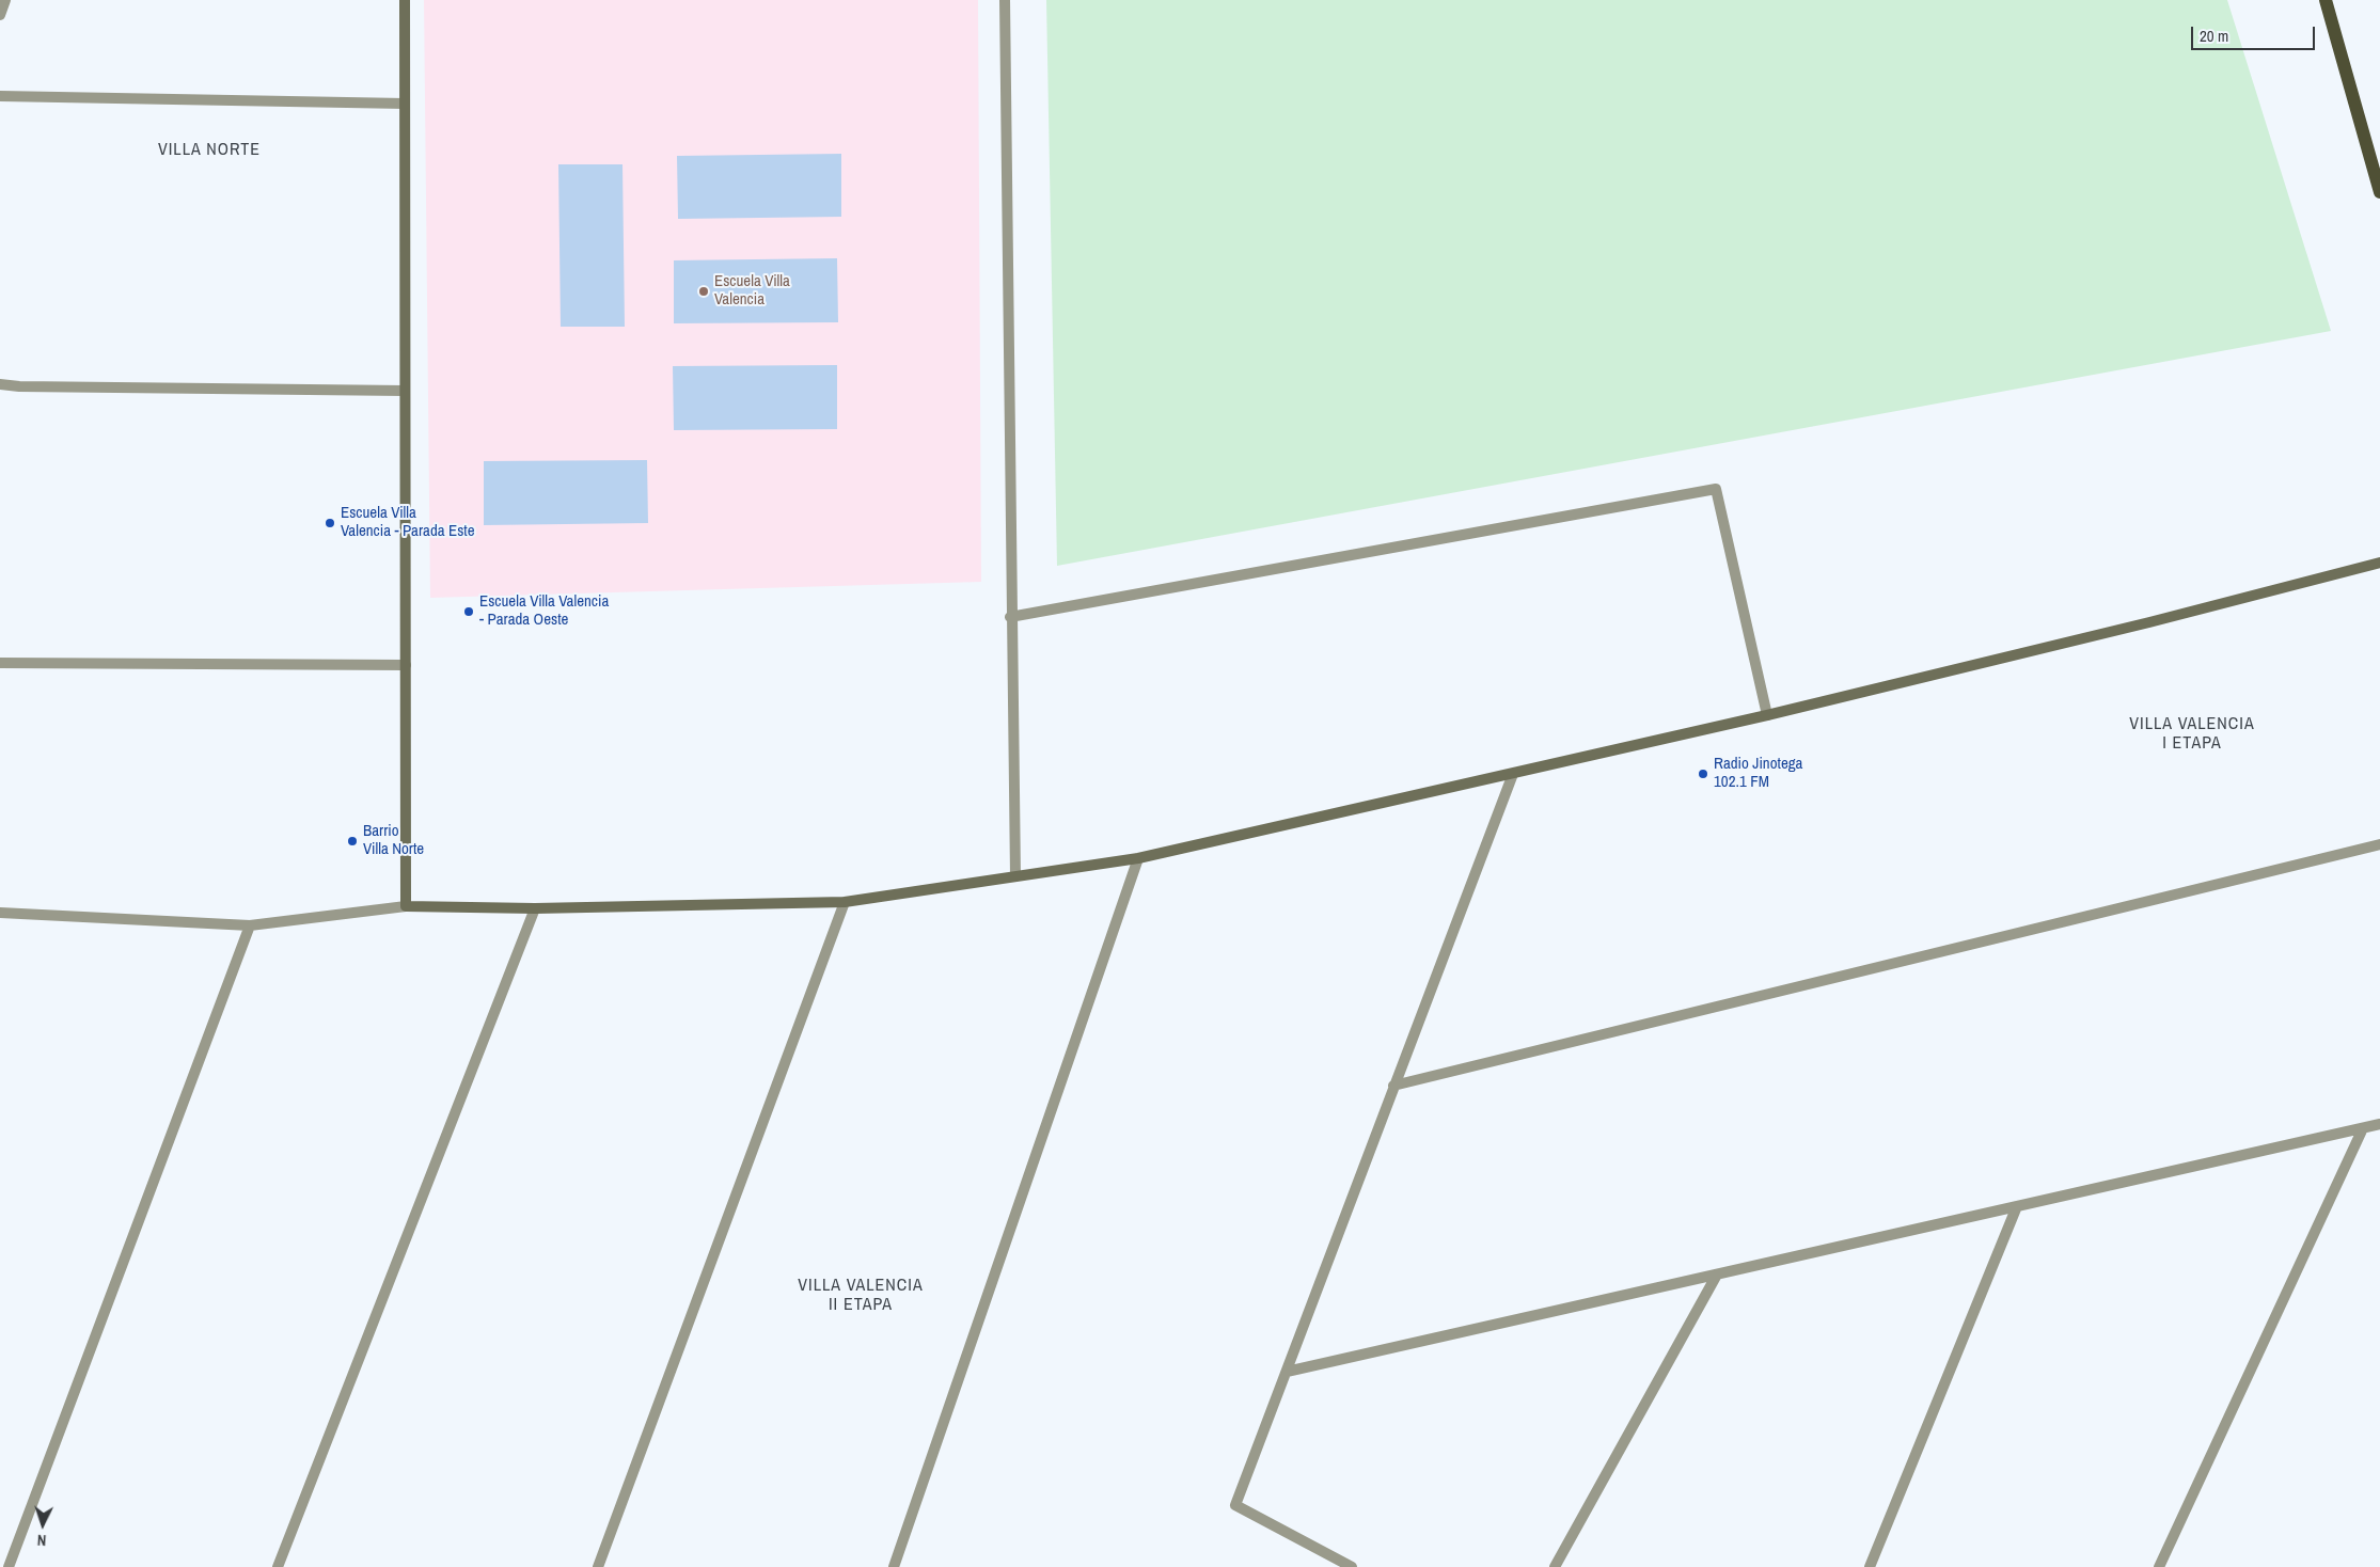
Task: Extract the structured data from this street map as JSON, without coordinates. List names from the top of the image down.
{
  "districts": ["VILLA NORTE", "VILLA VALENCIA I ETAPA", "VILLA VALENCIA II ETAPA"],
  "places": [
    "Escuela Villa Valencia",
    "Escuela Villa Valencia - Parada Este",
    "Escuela Villa Valencia - Parada Oeste",
    "Radio Jinotega 102.1 FM",
    "Barrio Villa Norte"
  ],
  "scale_bar": "20 m",
  "north": "bottom"
}
